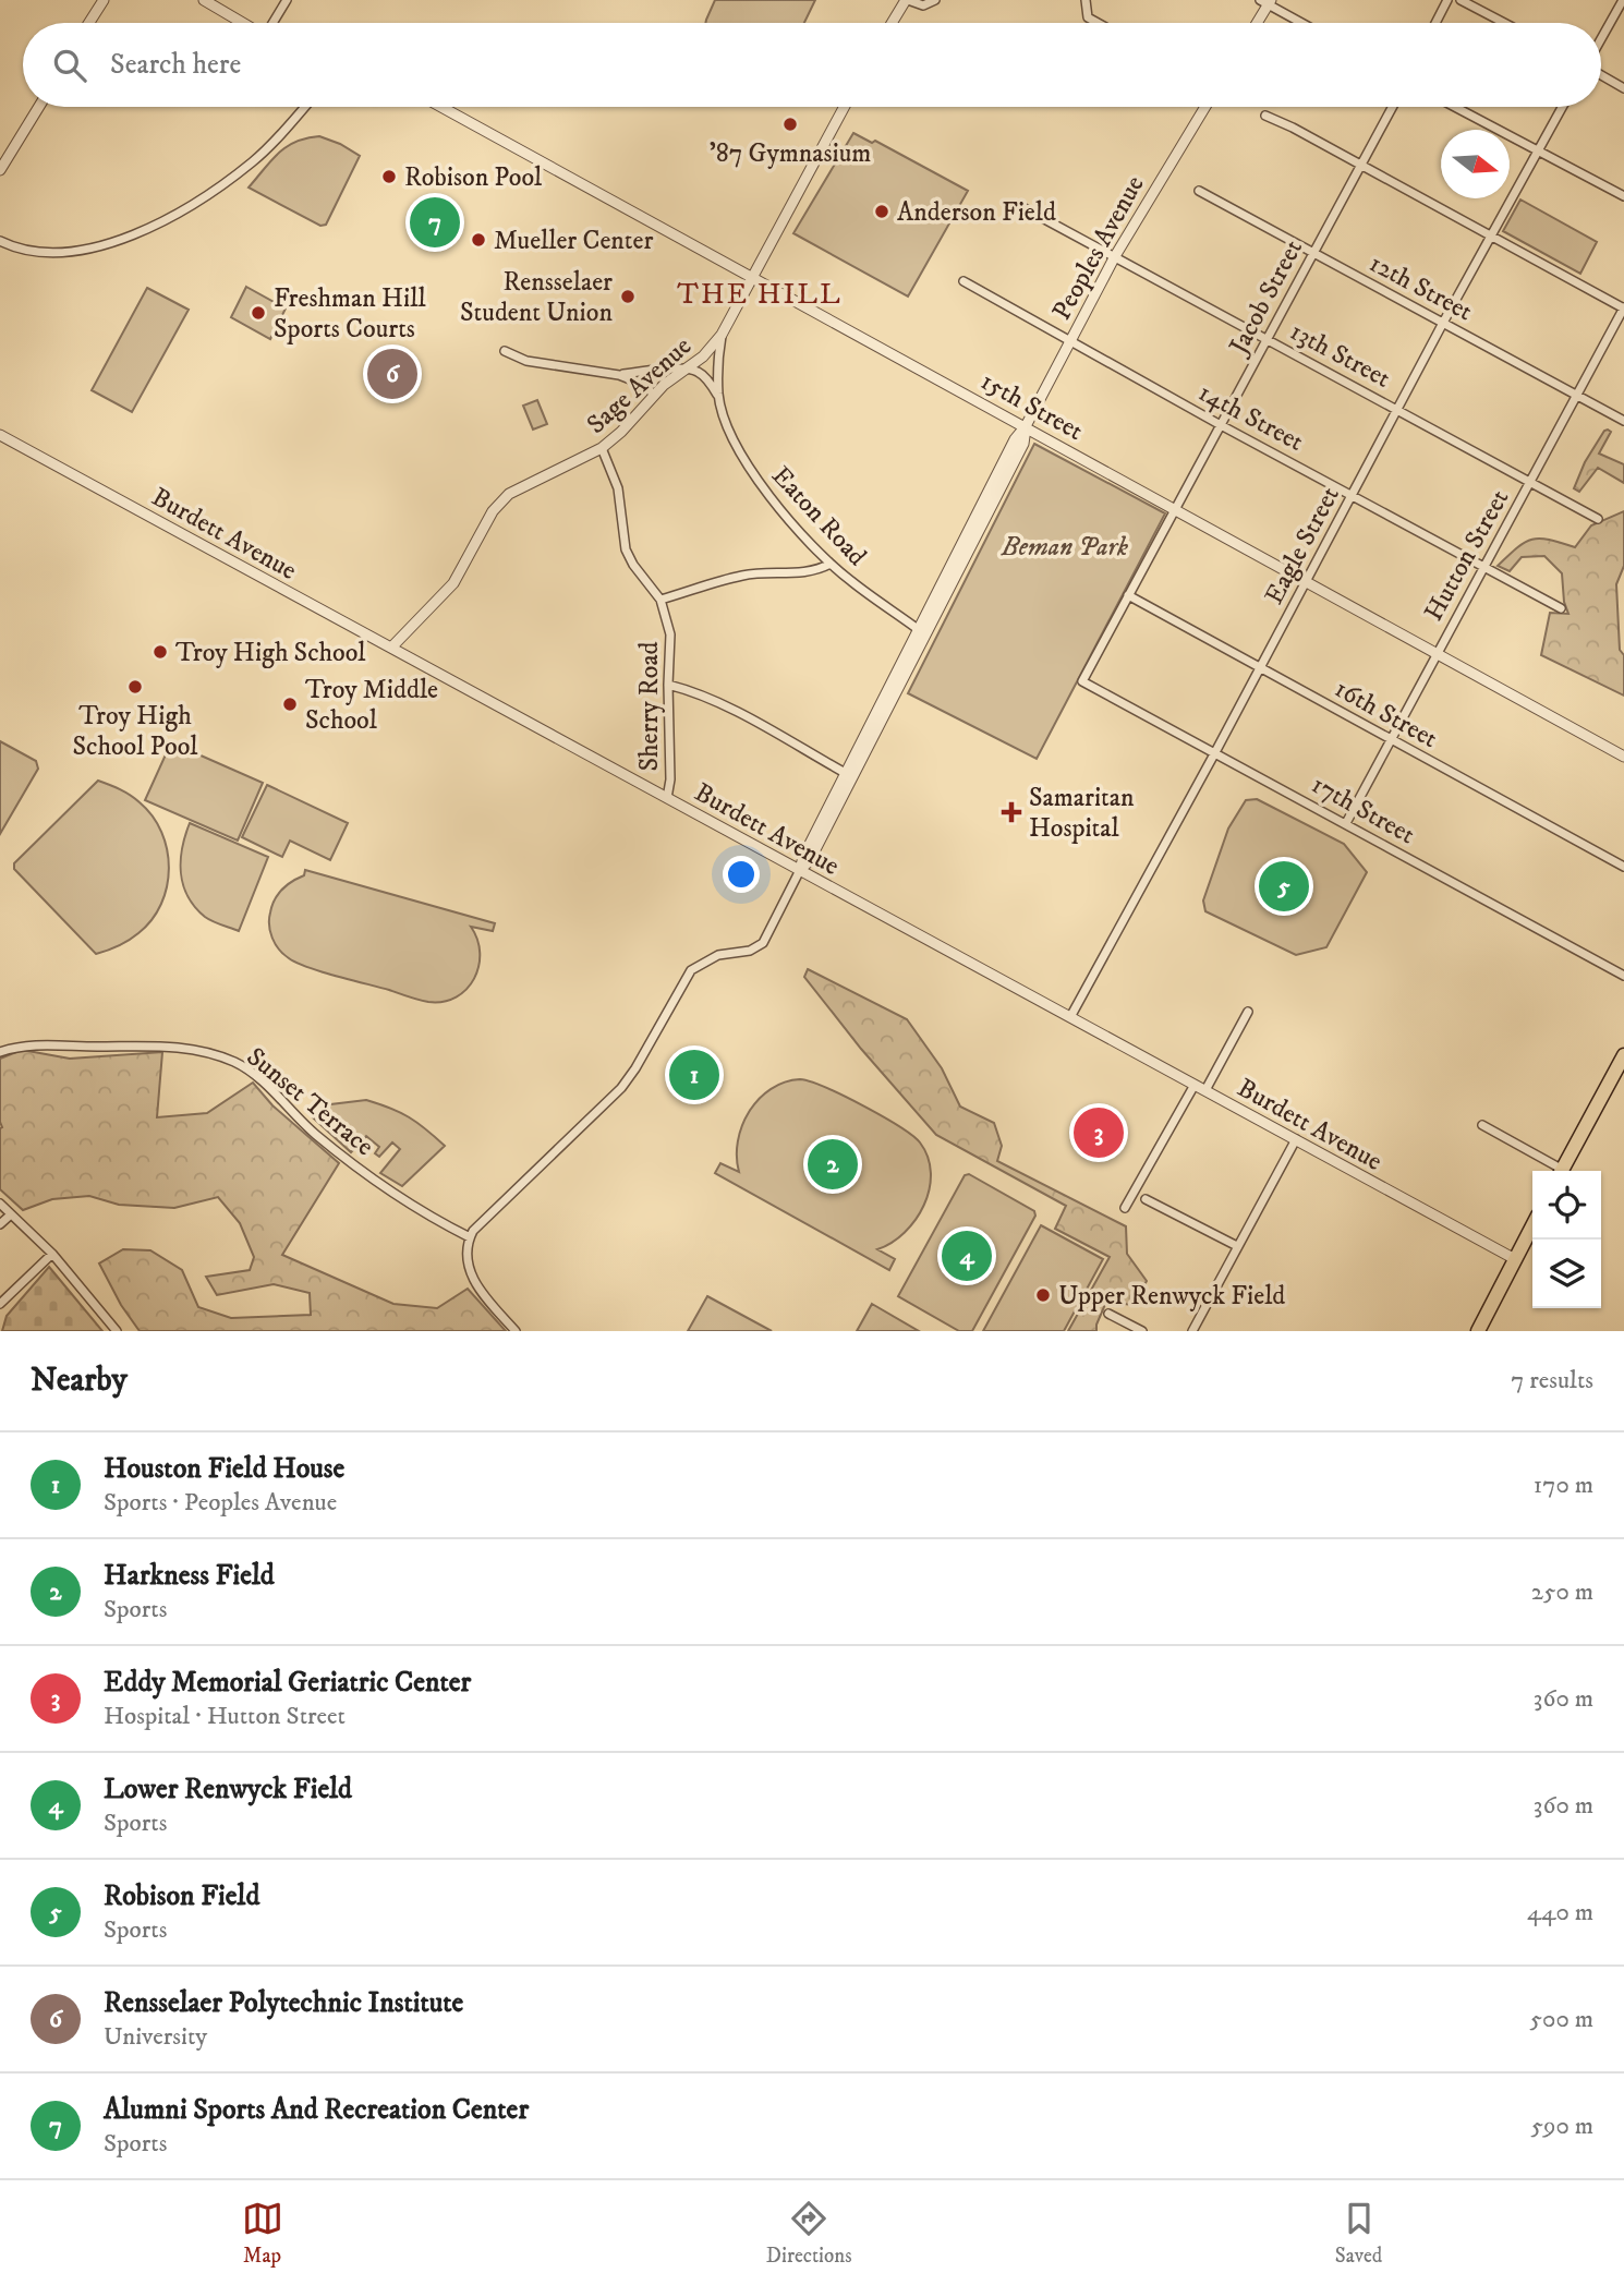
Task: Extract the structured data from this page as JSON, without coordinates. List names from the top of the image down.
{
  "streets": {
    "street": [
      "Peoples Avenue",
      "12th Street",
      "Jacob Street",
      "13th Street",
      "Sage Avenue",
      "15th Street",
      "14th Street",
      "Eaton Road",
      "Burdett Avenue",
      "Eagle Street",
      "Hutton Street",
      "Sherry Road",
      "16th Street",
      "17th Street",
      "Sunset Terrace"
    ]
  },
  "crossings": [
    ["Peoples Avenue", "13th Street"],
    ["Peoples Avenue", "15th Street"],
    ["Peoples Avenue", "14th Street"],
    ["Peoples Avenue", "Eaton Road"],
    ["Peoples Avenue", "Burdett Avenue"],
    ["Peoples Avenue", "Sunset Terrace"],
    ["12th Street", "Jacob Street"],
    ["12th Street", "Eagle Street"],
    ["12th Street", "Hutton Street"],
    ["Jacob Street", "13th Street"],
    ["Jacob Street", "15th Street"],
    ["Jacob Street", "14th Street"],
    ["Jacob Street", "16th Street"],
    ["Jacob Street", "17th Street"],
    ["13th Street", "Eagle Street"],
    ["13th Street", "Hutton Street"],
    ["Sage Avenue", "15th Street"],
    ["Sage Avenue", "Eaton Road"],
    ["Sage Avenue", "Burdett Avenue"],
    ["Sage Avenue", "Sherry Road"],
    ["15th Street", "Eagle Street"],
    ["15th Street", "Hutton Street"],
    ["14th Street", "Eagle Street"],
    ["14th Street", "Hutton Street"],
    ["Burdett Avenue", "Eagle Street"],
    ["Burdett Avenue", "Sherry Road"],
    ["Eagle Street", "16th Street"],
    ["Eagle Street", "17th Street"],
    ["Hutton Street", "16th Street"],
    ["Hutton Street", "17th Street"]
  ],
  "districts": ["THE HILL"],
  "parks": ["Beman Park"],
  "places": {
    "other": [
      "'87 Gymnasium",
      "Robison Pool",
      "Anderson Field",
      "Mueller Center",
      "Rensselaer Student Union",
      "Freshman Hill Sports Courts",
      "Troy High School",
      "Troy High School Pool",
      "Troy Middle School",
      "Upper Renwyck Field"
    ],
    "health": ["Samaritan Hospital"]
  },
  "north": "right",
  "page": {
    "search": "Search here",
    "pins": [
      "7",
      "6",
      "5",
      "1",
      "3",
      "2",
      "4"
    ],
    "heading": ["Nearby", "7 results"],
    "list": [
      {
        "mark": "1",
        "name": "Houston Field House",
        "note": "Sports · Peoples Avenue",
        "value": "170 m"
      },
      {
        "mark": "2",
        "name": "Harkness Field",
        "note": "Sports",
        "value": "250 m"
      },
      {
        "mark": "3",
        "name": "Eddy Memorial Geriatric Center",
        "note": "Hospital · Hutton Street",
        "value": "360 m"
      },
      {
        "mark": "4",
        "name": "Lower Renwyck Field",
        "note": "Sports",
        "value": "360 m"
      },
      {
        "mark": "5",
        "name": "Robison Field",
        "note": "Sports",
        "value": "440 m"
      },
      {
        "mark": "6",
        "name": "Rensselaer Polytechnic Institute",
        "note": "University",
        "value": "500 m"
      },
      {
        "mark": "7",
        "name": "Alumni Sports And Recreation Center",
        "note": "Sports",
        "value": "590 m"
      }
    ],
    "nav": ["Map", "Directions", "Saved"]
  }
}
